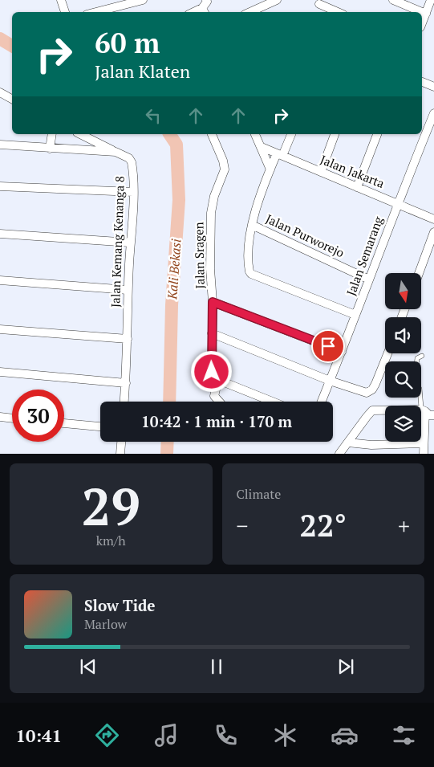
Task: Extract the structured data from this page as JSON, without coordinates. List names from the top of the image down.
{
  "streets": {
    "street": [
      "Jalan Jakarta",
      "Jalan Purworejo",
      "Jalan Kemang Kenanga 8",
      "Jalan Sragen",
      "Jalan Semarang"
    ]
  },
  "crossings": [
    ["Jalan Jakarta", "Jalan Semarang"],
    ["Jalan Purworejo", "Jalan Semarang"]
  ],
  "water": ["Kali Bekasi"],
  "north": "bottom",
  "page": {
    "turn": ["60 m", "Jalan Klaten"],
    "limit": "30",
    "trip": "10:42 · 1 min · 170 m",
    "tile": [
      ["29", "km/h"],
      "Climate"
    ],
    "heat": ["−", "22°", "+"],
    "song": ["Slow Tide", "Marlow"],
    "tabs": "10:41"
  }
}
